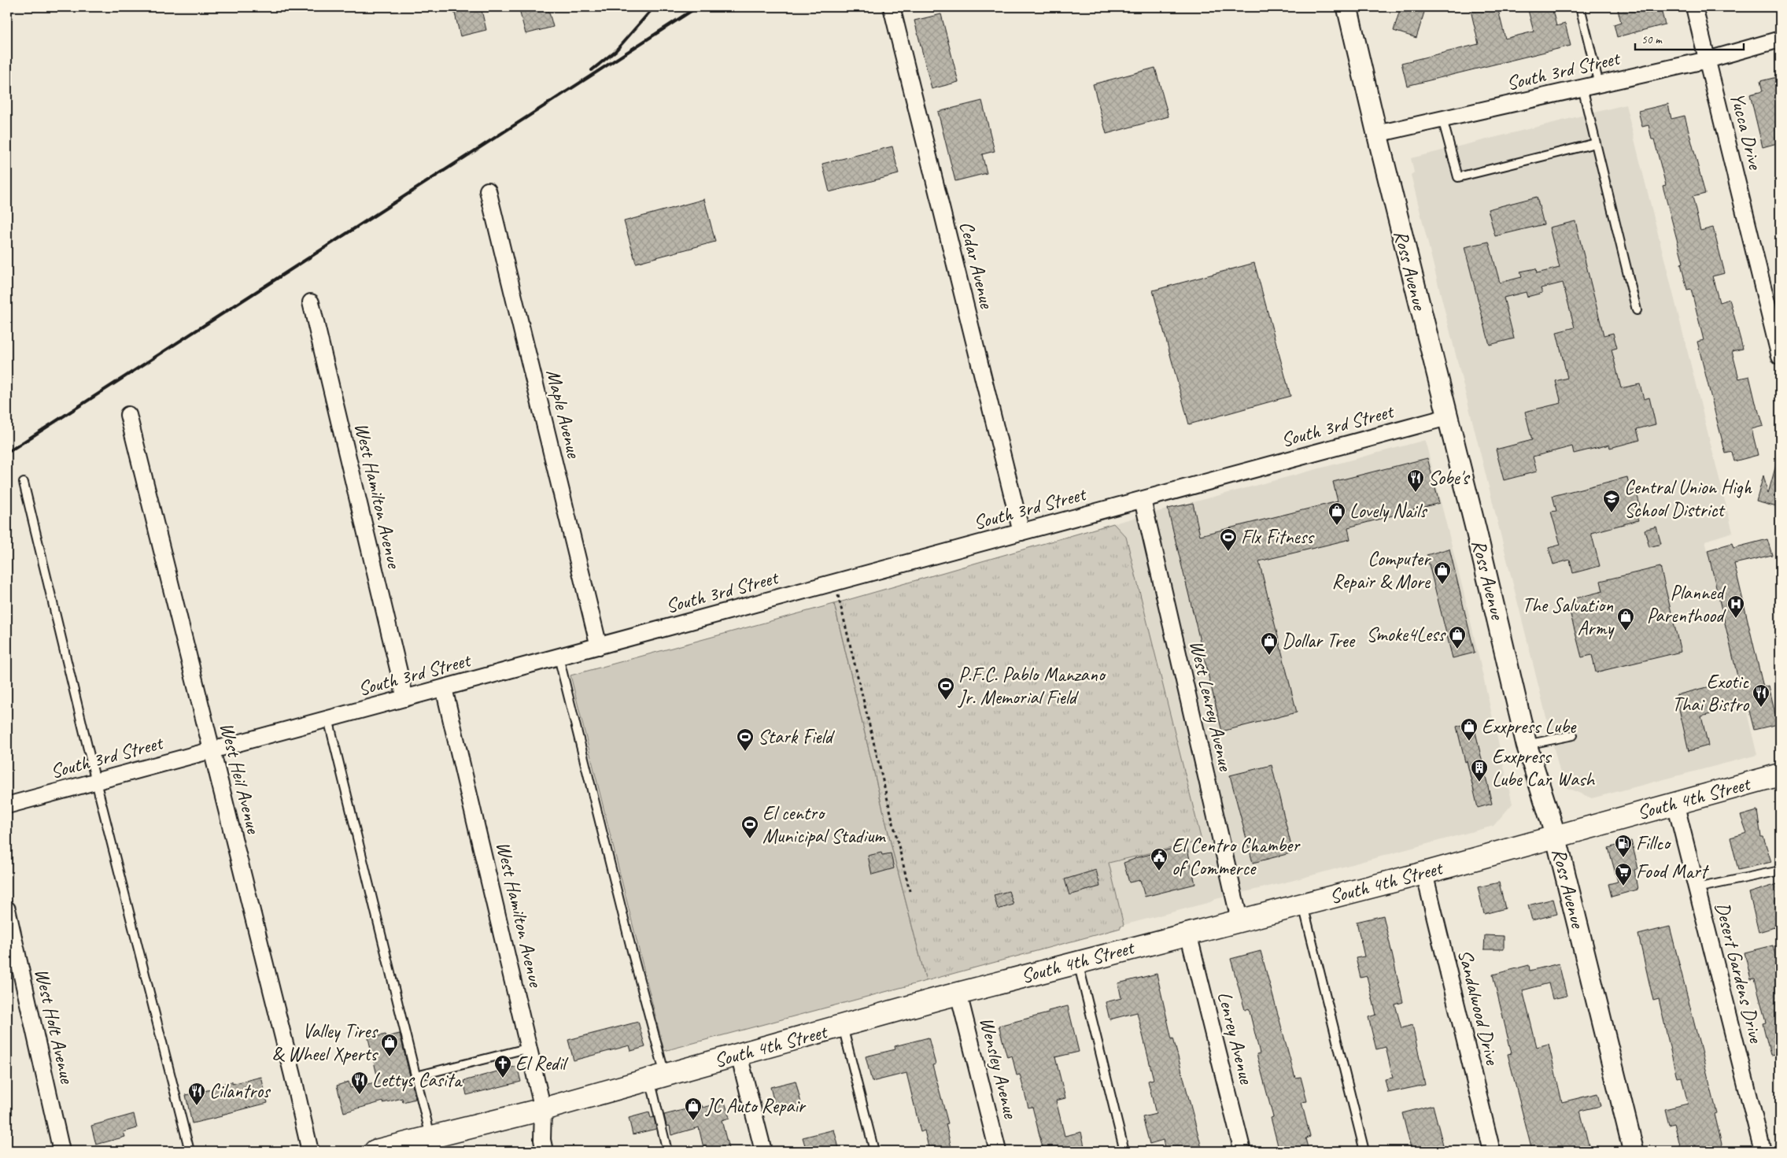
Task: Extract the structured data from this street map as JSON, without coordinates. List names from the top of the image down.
{
  "streets": {
    "main road": ["South 4th Street"],
    "street": [
      "South 3rd Street",
      "Yucca Drive",
      "Cedar Avenue",
      "Ross Avenue",
      "Maple Avenue",
      "West Hamilton Avenue",
      "West Lenrey Avenue",
      "West Heil Avenue",
      "Desert Gardens Drive",
      "Sandalwood Drive",
      "West Holt Avenue",
      "Lenrey Avenue",
      "Wensley Avenue"
    ]
  },
  "crossings": [
    ["South 3rd Street", "Yucca Drive"],
    ["South 3rd Street", "Cedar Avenue"],
    ["South 3rd Street", "Ross Avenue"],
    ["South 3rd Street", "Maple Avenue"],
    ["South 3rd Street", "West Hamilton Avenue"],
    ["South 3rd Street", "West Lenrey Avenue"],
    ["South 3rd Street", "West Heil Avenue"],
    ["Ross Avenue", "South 4th Street"],
    ["West Hamilton Avenue", "South 4th Street"],
    ["West Lenrey Avenue", "South 4th Street"],
    ["South 4th Street", "Desert Gardens Drive"],
    ["South 4th Street", "Sandalwood Drive"],
    ["South 4th Street", "Lenrey Avenue"],
    ["South 4th Street", "Wensley Avenue"]
  ],
  "places": {
    "restaurant": [
      "Sobe's",
      "Exotic Thai Bistro",
      "Lettys Casita",
      "Cilantros"
    ],
    "school or university": ["Central Union High School District"],
    "shop": [
      "Lovely Nails",
      "Computer Repair & More",
      "The Salvation Army",
      "Smoke4Less",
      "Dollar Tree",
      "Exxpress Lube",
      "Valley Tires & Wheel Xperts",
      "JC Auto Repair"
    ],
    "sports": [
      "Flx Fitness",
      "P.F.C. Pablo Manzano Jr. Memorial Field",
      "Stark Field",
      "El centro Municipal Stadium"
    ],
    "hospital": ["Planned Parenthood"],
    "building": ["Exxpress Lube Car Wash"],
    "fuel station": ["Fillco"],
    "public building": ["El Centro Chamber of Commerce"],
    "supermarket": ["Food Mart"],
    "church": ["El Redil"]
  },
  "scale_bar": "50 m"
}
